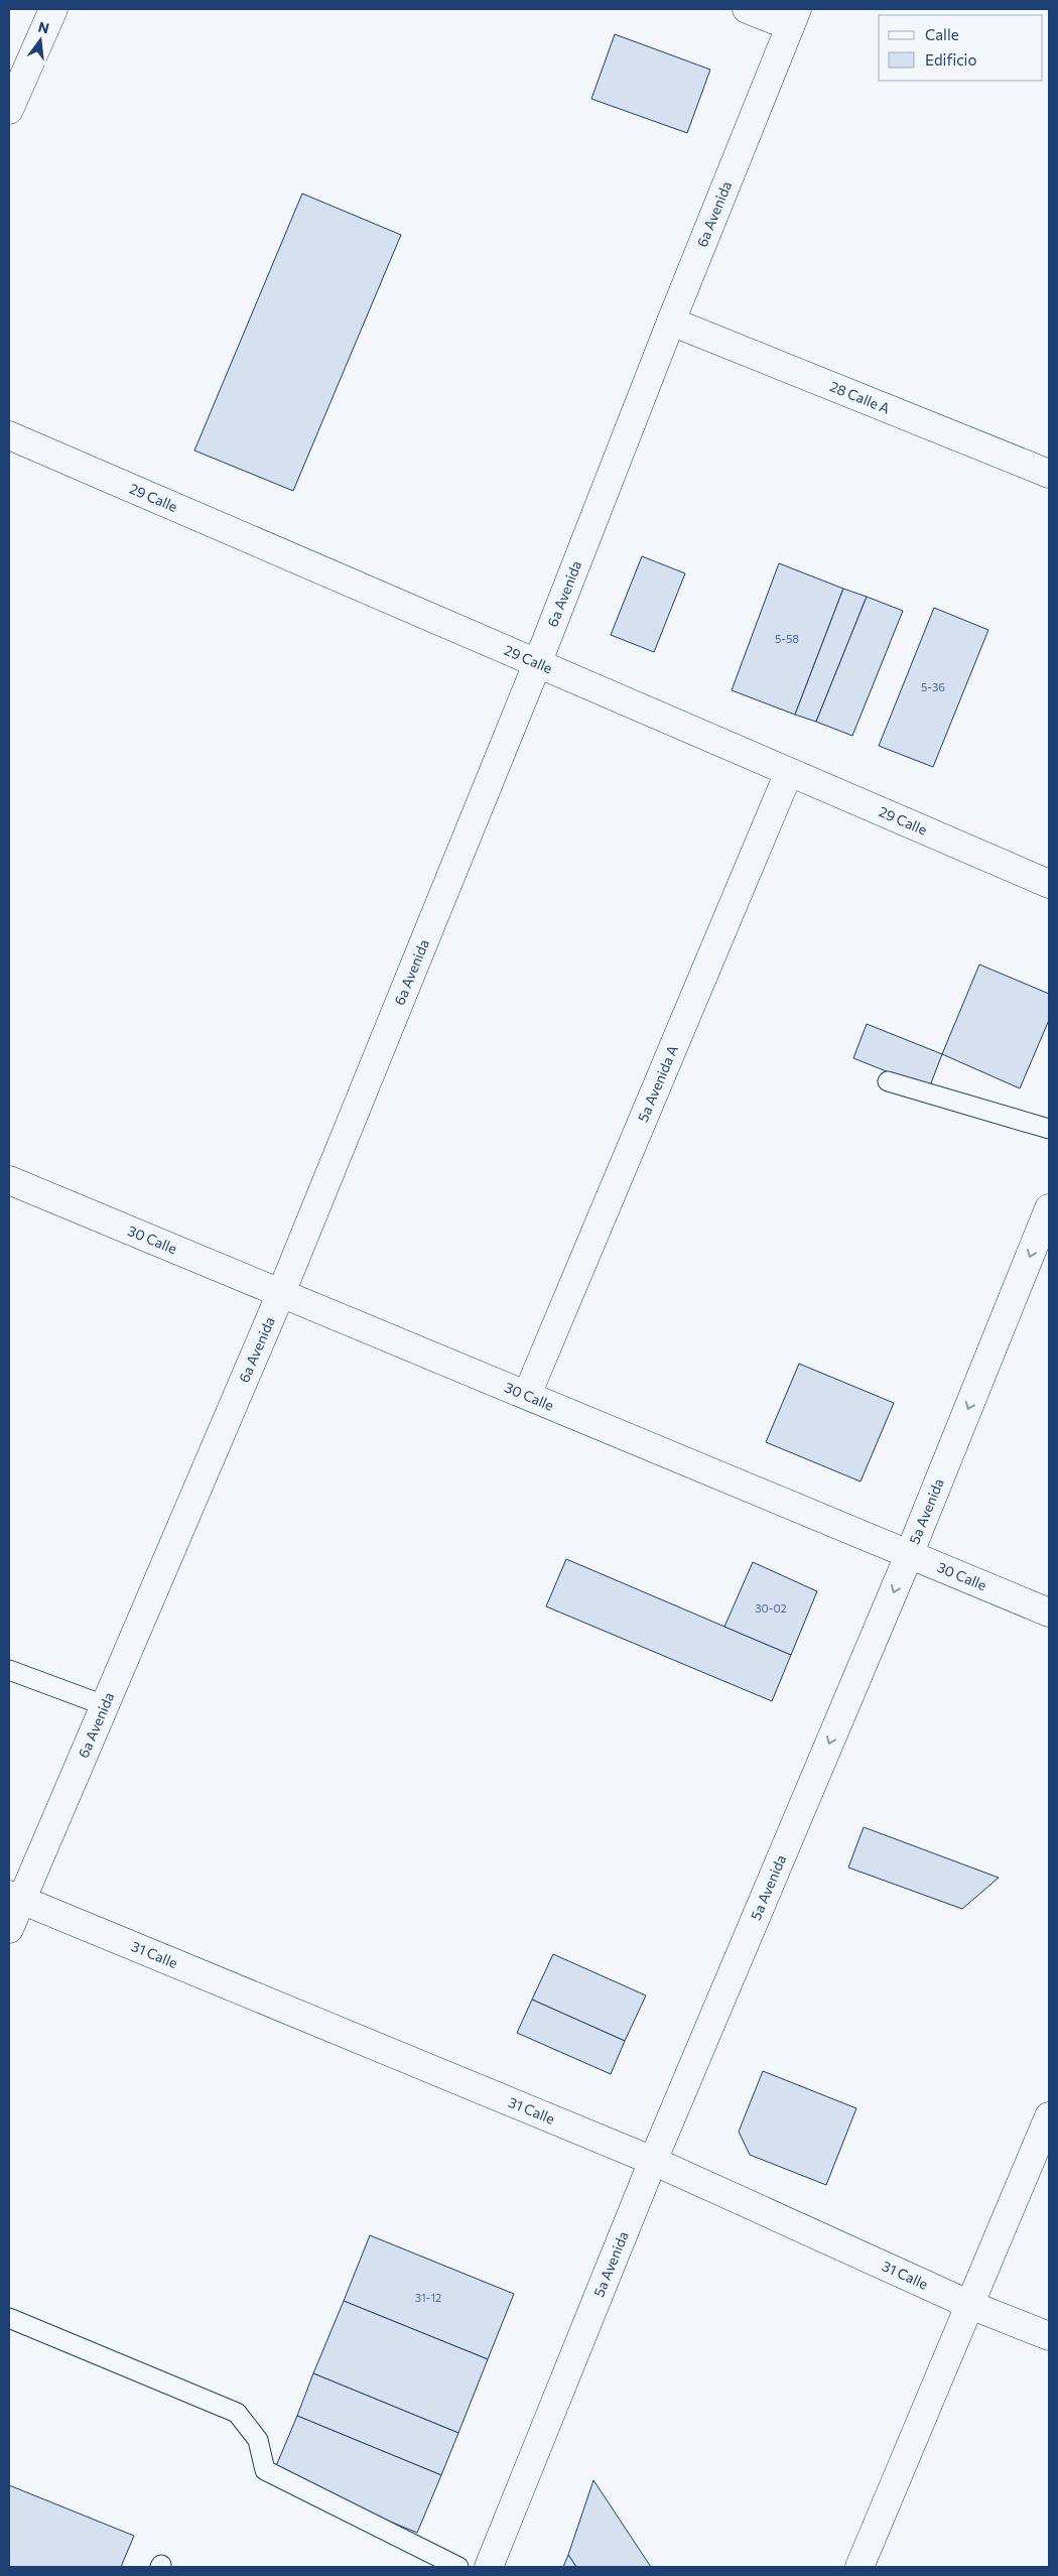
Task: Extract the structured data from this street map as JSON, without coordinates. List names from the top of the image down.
{
  "streets": {
    "street": [
      "6a Avenida",
      "28 Calle A",
      "29 Calle",
      "5a Avenida A",
      "30 Calle",
      "5a Avenida",
      "31 Calle"
    ]
  },
  "crossings": [
    ["6a Avenida", "28 Calle A"],
    ["6a Avenida", "29 Calle"],
    ["6a Avenida", "30 Calle"],
    ["6a Avenida", "31 Calle"],
    ["29 Calle", "5a Avenida A"],
    ["5a Avenida A", "30 Calle"],
    ["30 Calle", "5a Avenida"],
    ["5a Avenida", "31 Calle"]
  ],
  "one_way": ["5a Avenida"],
  "house_numbers": [
    "5-58",
    "5-36",
    "30-02",
    "31-12"
  ],
  "legend": ["Calle", "Edificio"],
  "north": "top"
}
